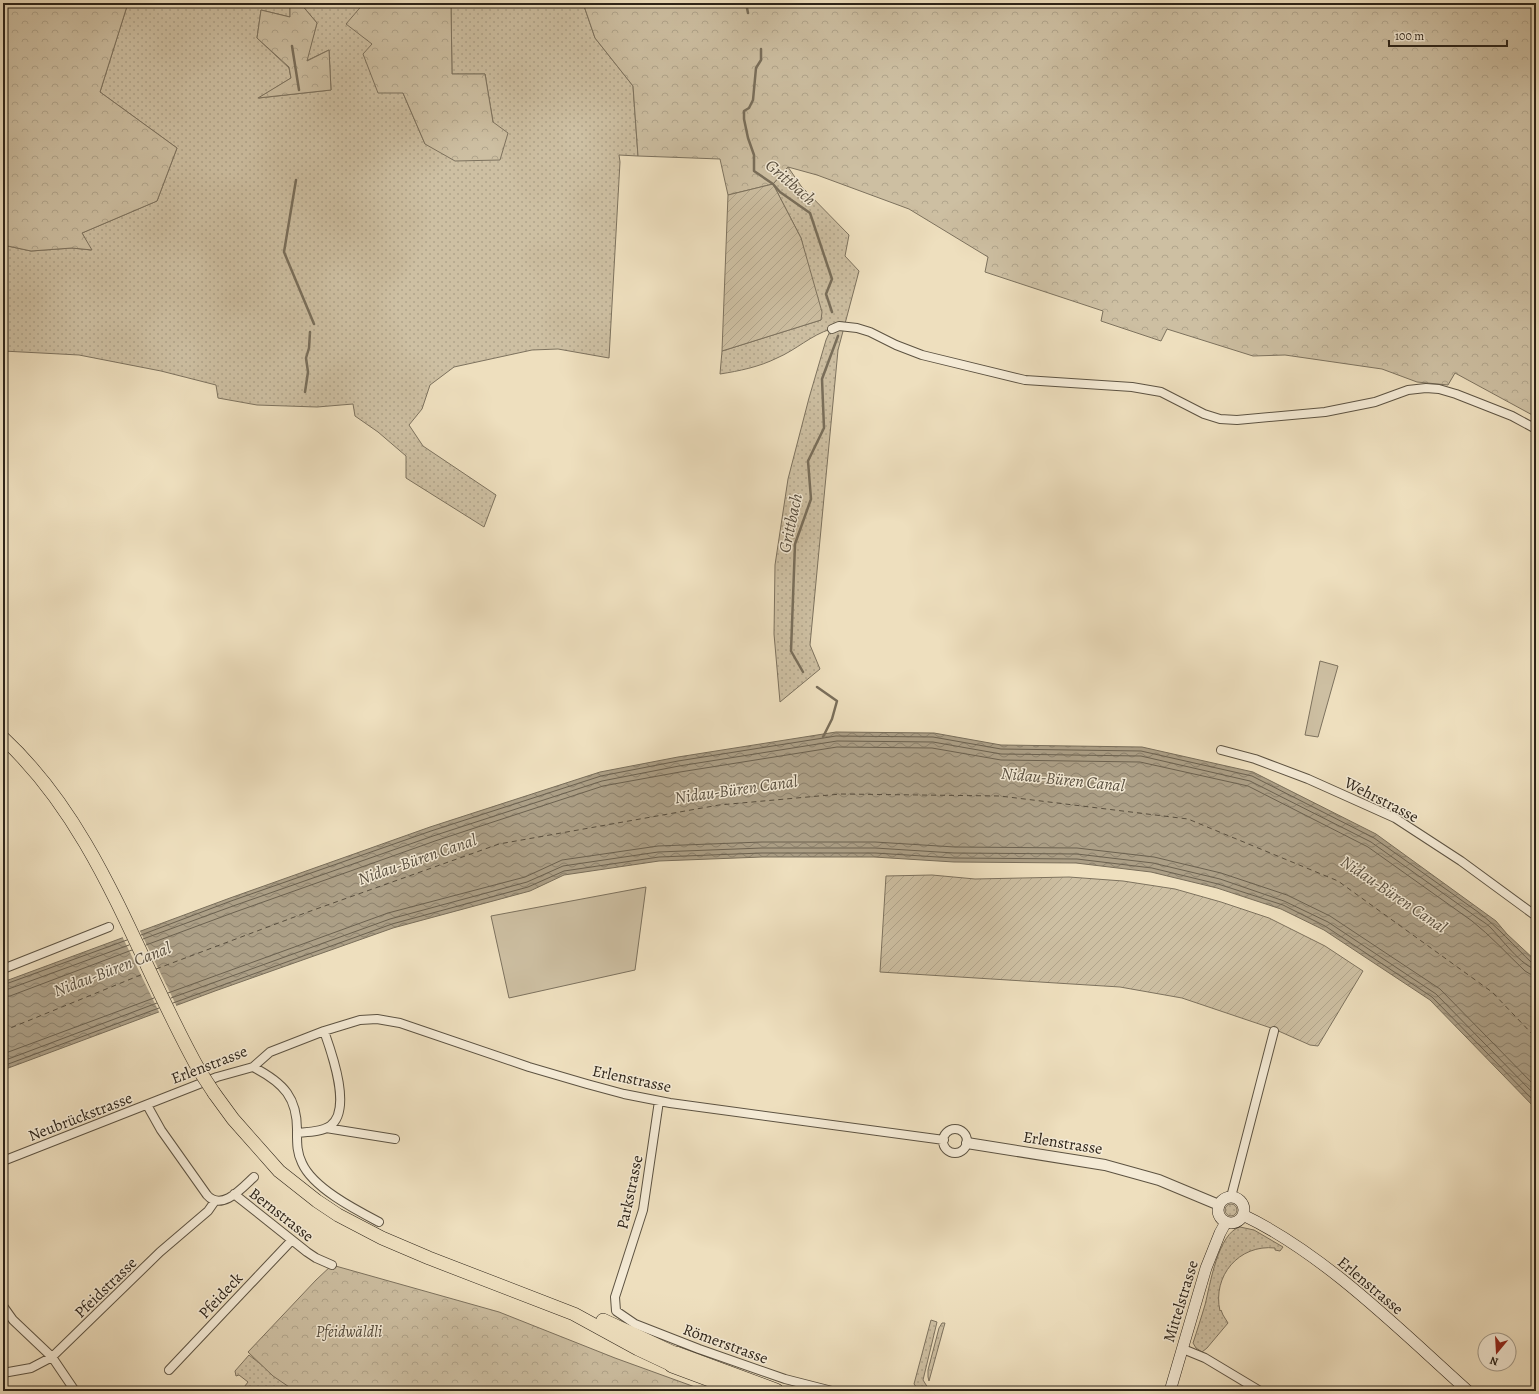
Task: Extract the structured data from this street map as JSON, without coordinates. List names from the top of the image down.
{
  "streets": {
    "main road": ["Erlenstrasse", "Mittelstrasse"],
    "street": [
      "Wehrstrasse",
      "Neubrückstrasse",
      "Parkstrasse",
      "Bernstrasse",
      "Pfeidstrasse",
      "Pfeideck",
      "Römerstrasse"
    ]
  },
  "crossings": [
    ["Erlenstrasse", "Neubrückstrasse"],
    ["Erlenstrasse", "Parkstrasse"],
    ["Erlenstrasse", "Mittelstrasse"],
    ["Neubrückstrasse", "Bernstrasse"],
    ["Neubrückstrasse", "Pfeidstrasse"],
    ["Parkstrasse", "Römerstrasse"],
    ["Bernstrasse", "Pfeidstrasse"],
    ["Bernstrasse", "Pfeideck"]
  ],
  "water": ["Grittbach", "Nidau-Büren Canal"],
  "parks": ["Pfeidwäldli"],
  "scale_bar": "100 m",
  "north": "bottom"
}
